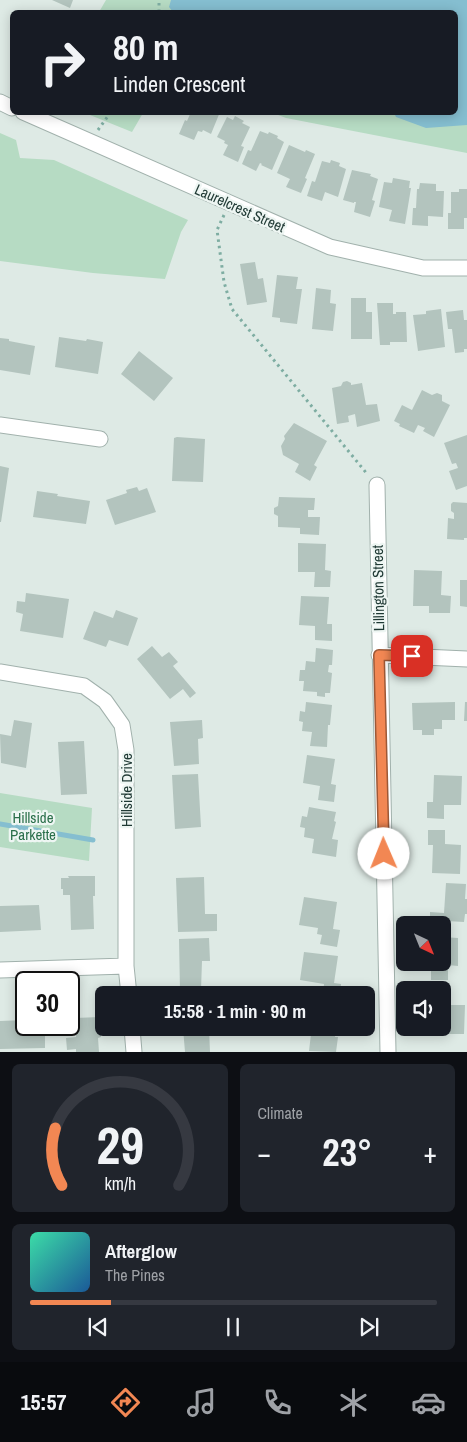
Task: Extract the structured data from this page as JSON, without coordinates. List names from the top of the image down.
{
  "streets": {
    "street": ["Laurelcrest Street", "Lillington Street", "Hillside Drive"]
  },
  "parks": ["Hillside Parkette"],
  "north": "bottom right",
  "page": {
    "turn": ["80 m", "Linden Crescent"],
    "limit": "30",
    "trip": "15:58 · 1 min · 90 m",
    "tile": "Climate",
    "heat": ["−", "23°", "+"],
    "song": ["Afterglow", "The Pines"],
    "tabs": "15:57",
    "gauge": ["29", "km/h"]
  }
}
